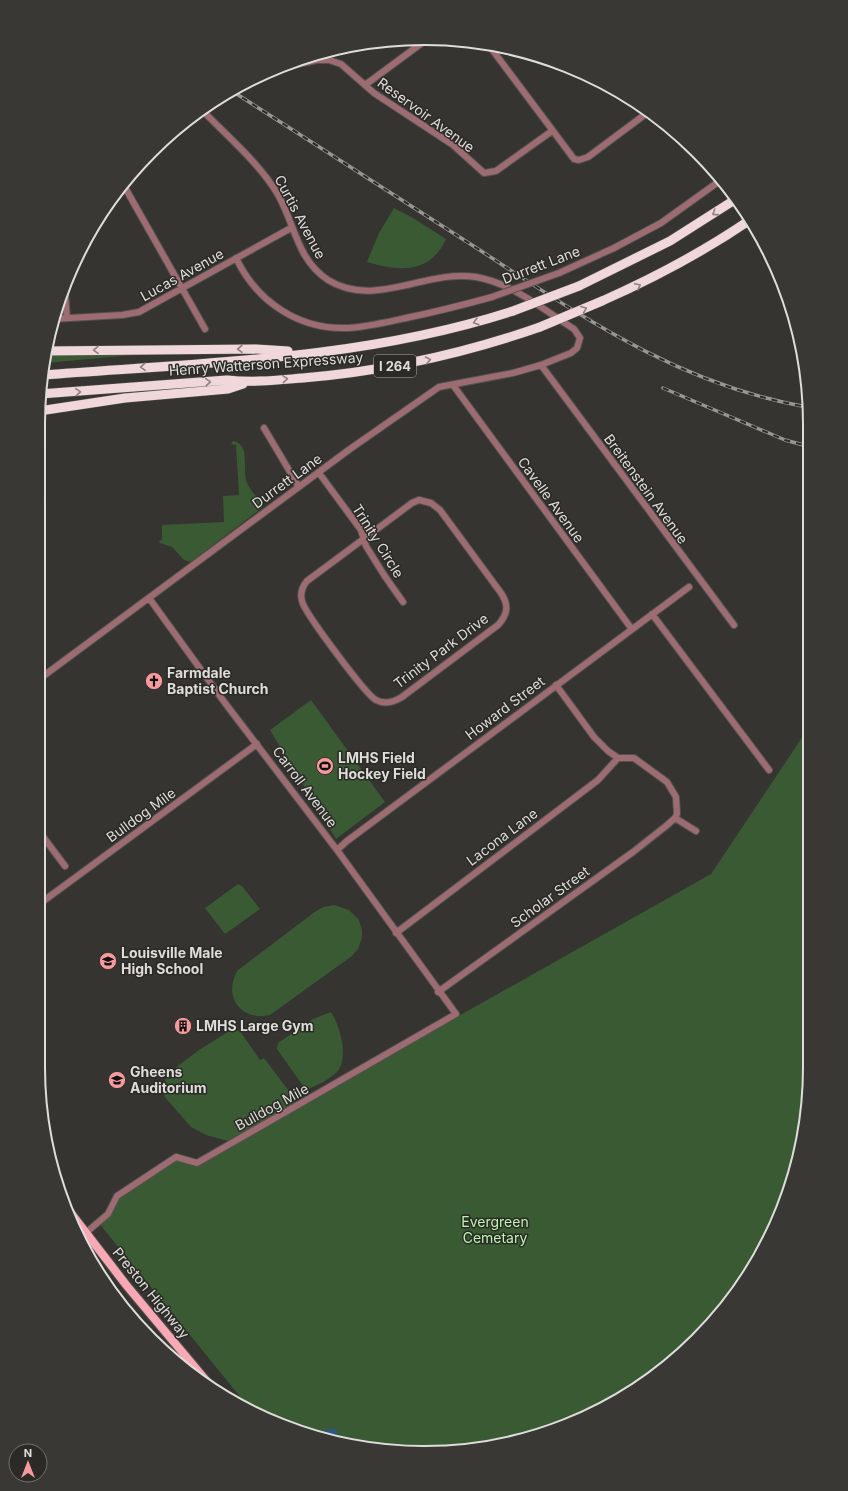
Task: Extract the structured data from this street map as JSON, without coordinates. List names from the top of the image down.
{
  "streets": {
    "highway": ["Henry Watterson Expressway", "I 264"],
    "main road": ["Preston Highway"],
    "street": [
      "Reservoir Avenue",
      "Curtis Avenue",
      "Durrett Lane",
      "Lucas Avenue",
      "Breitenstein Avenue",
      "Cavelle Avenue",
      "Trinity Circle",
      "Trinity Park Drive",
      "Howard Street",
      "Carroll Avenue",
      "Bulldog Mile",
      "Lacona Lane",
      "Scholar Street"
    ]
  },
  "crossings": [
    ["Curtis Avenue", "Durrett Lane"],
    ["Curtis Avenue", "Lucas Avenue"],
    ["Durrett Lane", "Lucas Avenue"],
    ["Durrett Lane", "Breitenstein Avenue"],
    ["Durrett Lane", "Cavelle Avenue"],
    ["Durrett Lane", "Trinity Circle"],
    ["Durrett Lane", "Carroll Avenue"],
    ["Cavelle Avenue", "Howard Street"],
    ["Trinity Circle", "Trinity Park Drive"],
    ["Howard Street", "Carroll Avenue"],
    ["Carroll Avenue", "Bulldog Mile"],
    ["Carroll Avenue", "Lacona Lane"],
    ["Carroll Avenue", "Scholar Street"],
    ["Bulldog Mile", "Scholar Street"],
    ["Bulldog Mile", "Preston Highway"]
  ],
  "parks": ["Evergreen Cemetary"],
  "places": {
    "church": ["Farmdale Baptist Church"],
    "sports": ["LMHS Field Hockey Field"],
    "school or university": ["Louisville Male High School", "Gheens Auditorium"],
    "building": ["LMHS Large Gym"]
  },
  "north": "top"
}
